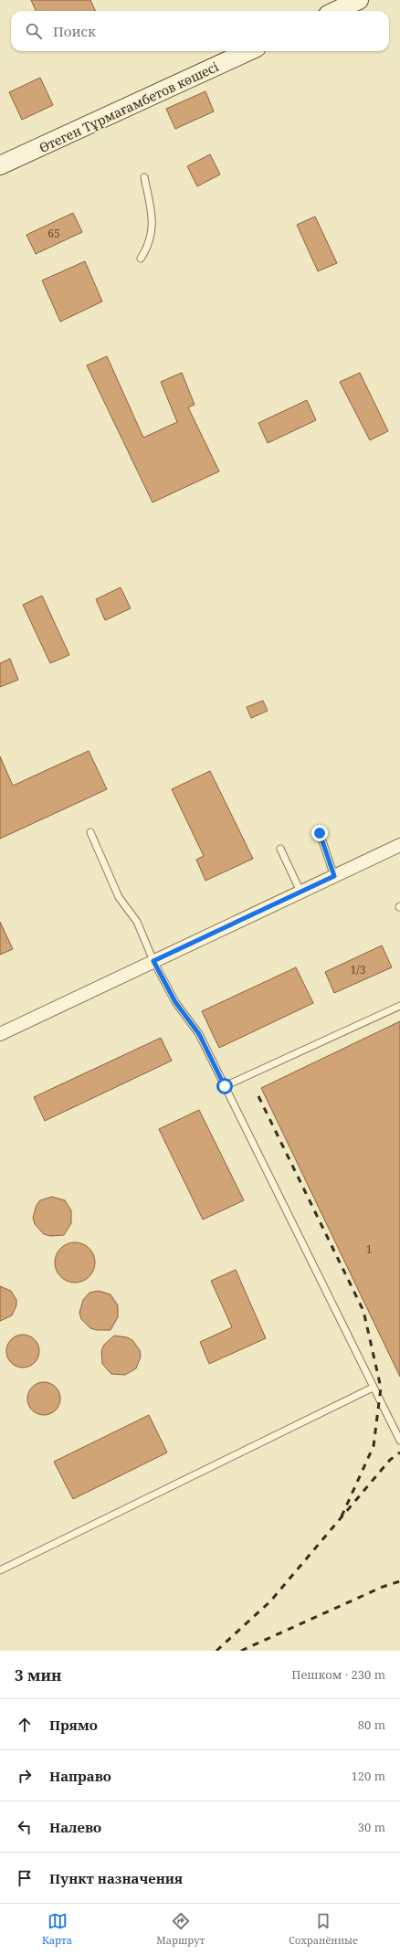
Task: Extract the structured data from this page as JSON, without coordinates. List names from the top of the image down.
{
  "streets": {
    "street": ["Өтеген Тұрмағамбетов көшесі"]
  },
  "house_numbers": ["65", "1/3", "1"],
  "page": {
    "search": "Поиск",
    "heading": ["3 мин", "Пешком · 230 m"],
    "list": [
      ["Прямо", "80 m"],
      ["Направо", "120 m"],
      ["Налево", "30 m"],
      "Пункт назначения"
    ],
    "nav": ["Карта", "Маршрут", "Сохранённые"]
  }
}
